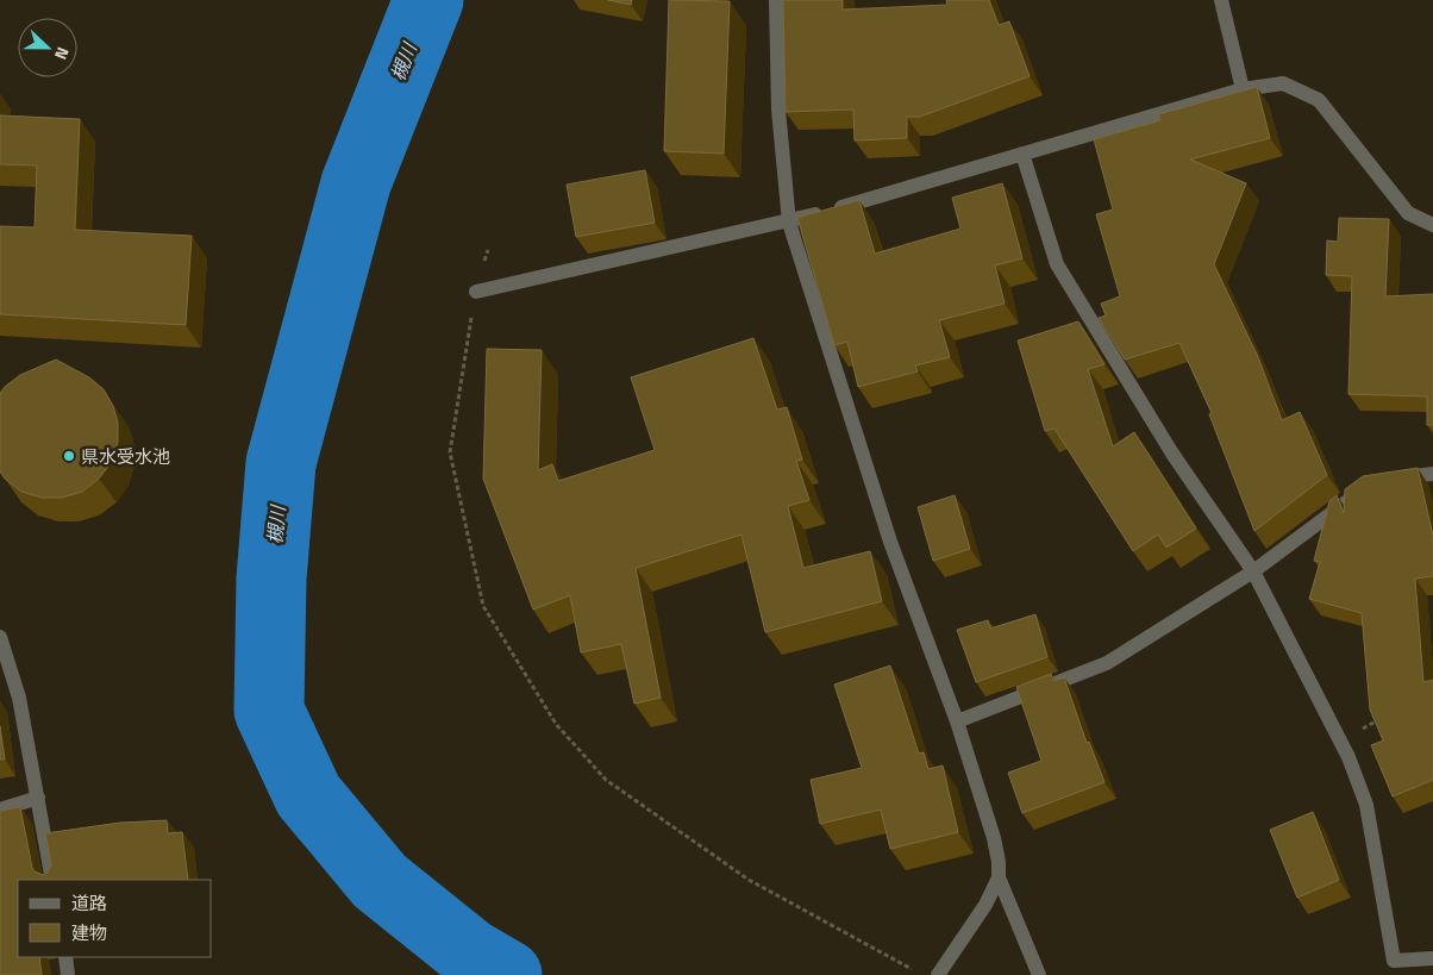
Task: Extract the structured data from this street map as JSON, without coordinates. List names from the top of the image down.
{
  "water": ["槻川"],
  "places": ["県水受水池"],
  "legend": ["道路", "建物"],
  "north": "right"
}
